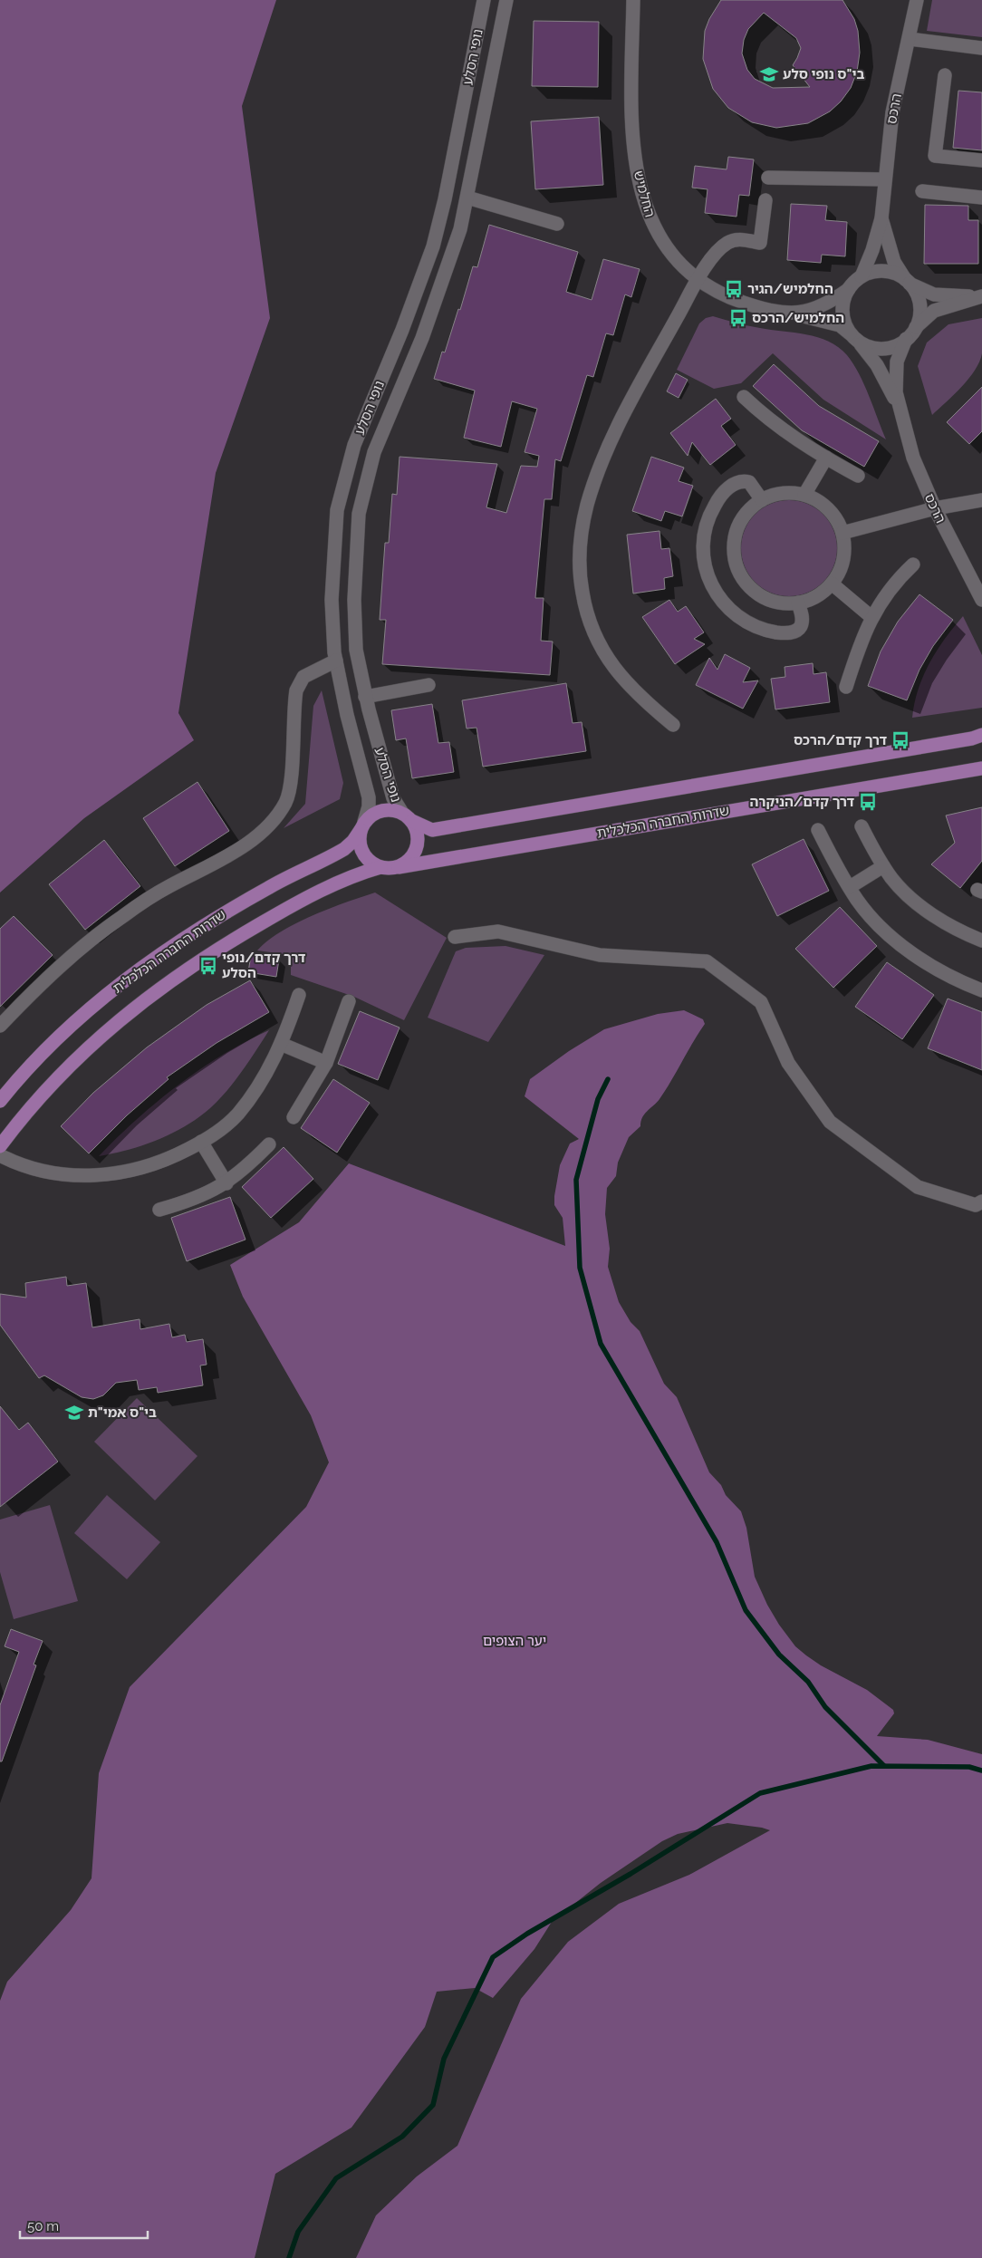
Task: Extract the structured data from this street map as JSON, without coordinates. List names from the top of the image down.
{
  "streets": {
    "main road": ["שדרות החברה הכלכלית"],
    "street": ["נופי הסלע", "הרכס", "החלמיש"]
  },
  "crossings": [
    ["נופי הסלע", "שדרות החברה הכלכלית"],
    ["הרכס", "החלמיש"]
  ],
  "parks": ["יער הצופים"],
  "places": {
    "school or university": ["בי\"ס נופי סלע", "בי\"ס אמי\"ת"],
    "bus stop": [
      "החלמיש/הגיר",
      "החלמיש/הרכס",
      "דרך קדם/הרכס",
      "דרך קדם/הניקרה",
      "דרך קדם/נופי הסלע"
    ]
  },
  "scale_bar": "50 m"
}
